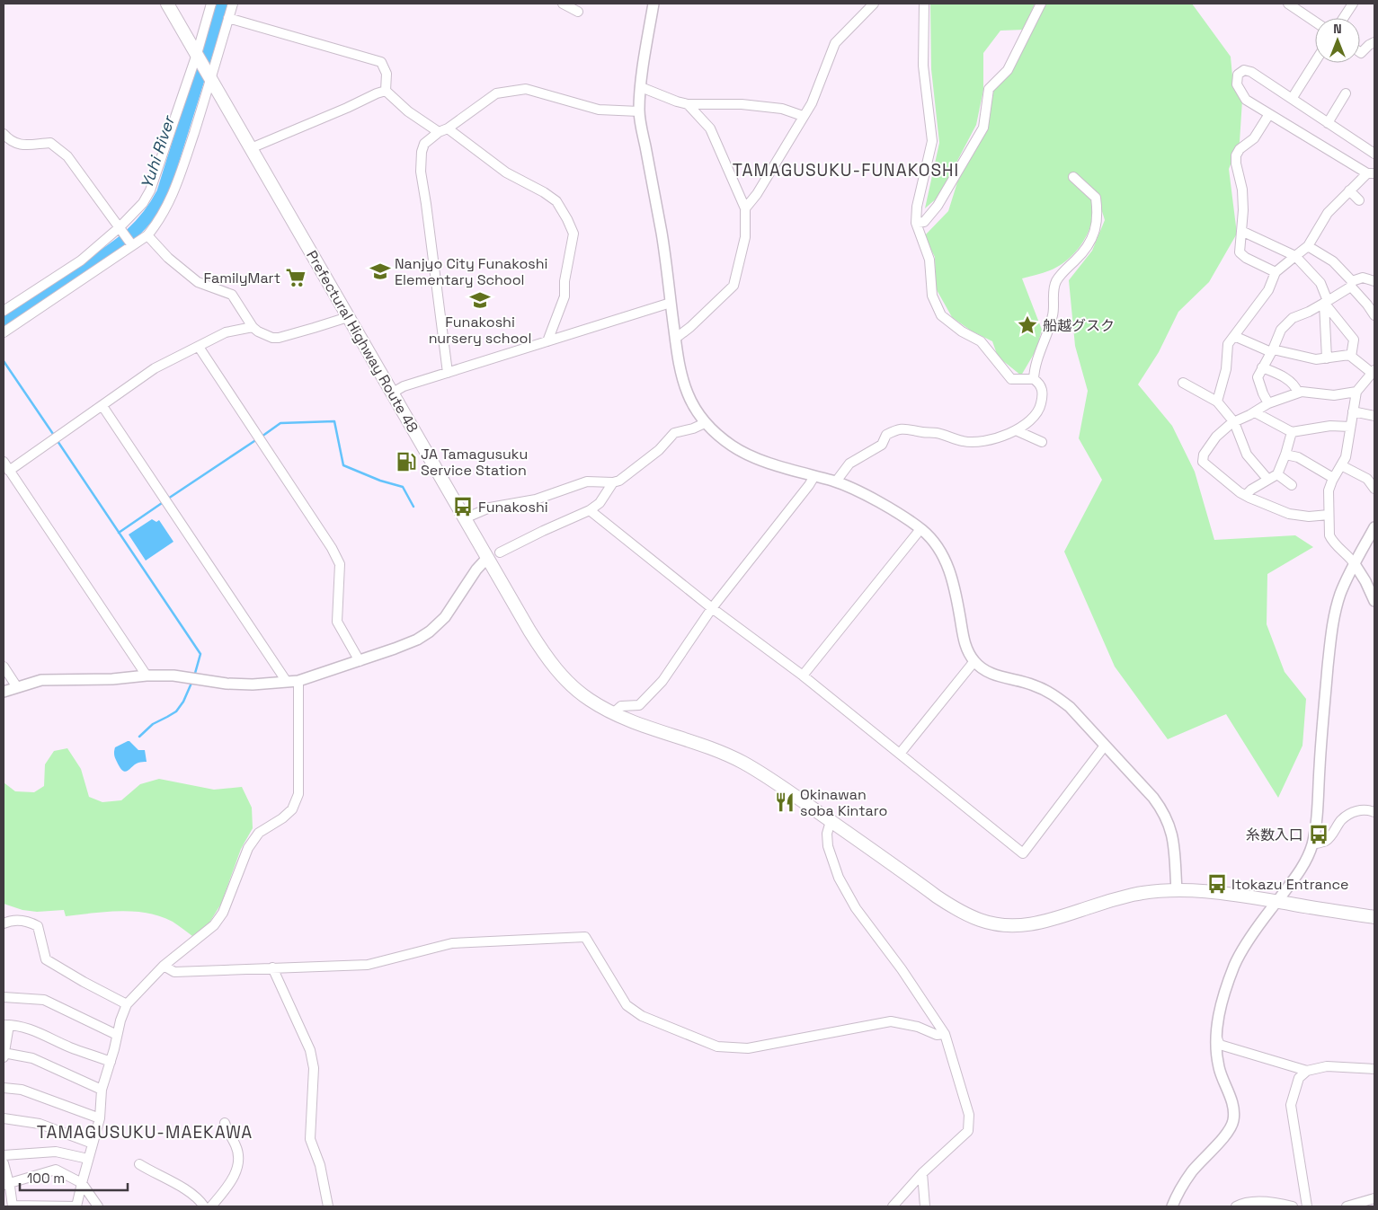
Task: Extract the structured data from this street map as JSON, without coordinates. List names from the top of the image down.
{
  "streets": {
    "main road": ["Prefectural Highway Route 48"]
  },
  "districts": ["TAMAGUSUKU-FUNAKOSHI", "TAMAGUSUKU-MAEKAWA"],
  "water": ["Yuhi River"],
  "places": {
    "school or university": ["Nanjyo City Funakoshi Elementary School", "Funakoshi nursery school"],
    "supermarket": ["FamilyMart"],
    "place": ["船越グスク"],
    "fuel station": ["JA Tamagusuku Service Station"],
    "bus stop": ["Funakoshi", "糸数入口", "Itokazu Entrance"],
    "restaurant": ["Okinawan soba Kintaro"]
  },
  "scale_bar": "100 m",
  "north": "top"
}
